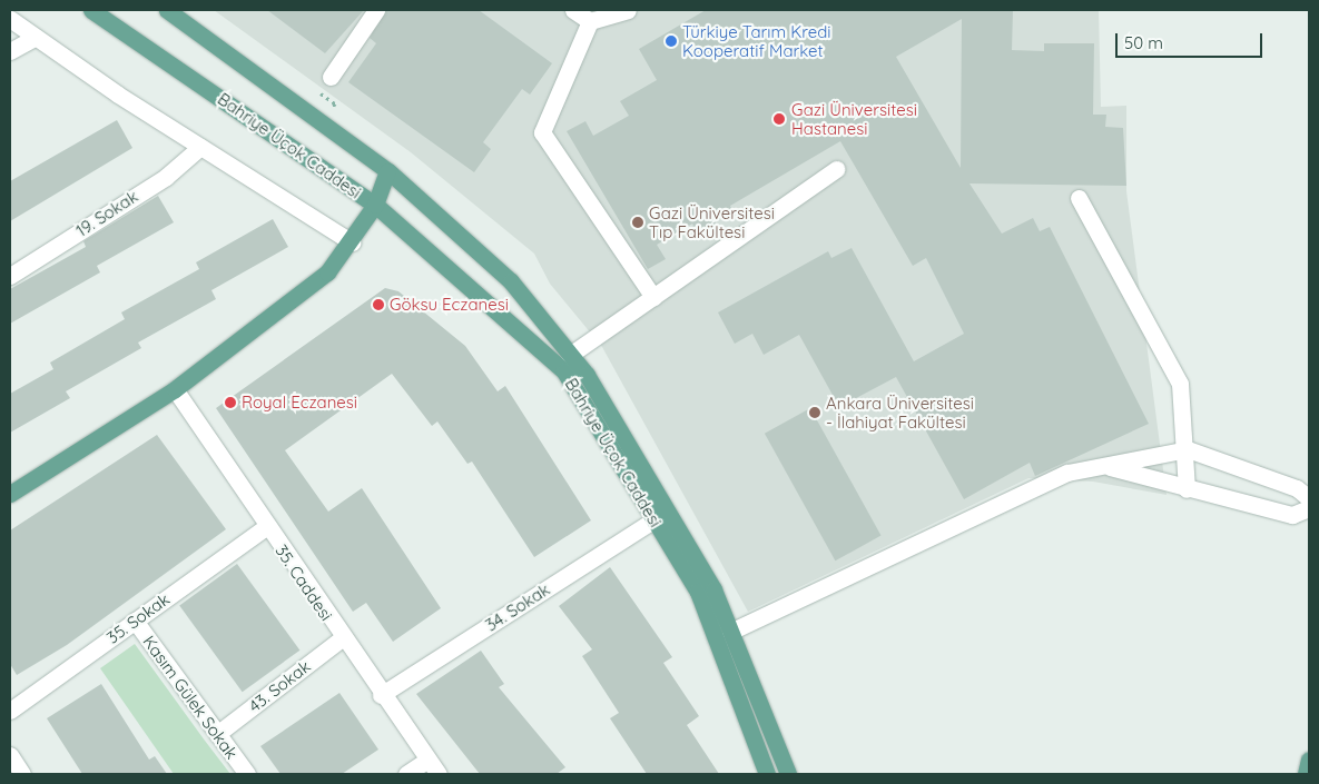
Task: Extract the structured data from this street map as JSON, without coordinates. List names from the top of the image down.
{
  "streets": {
    "main road": ["Bahriye Üçok Caddesi"],
    "street": [
      "19. Sokak",
      "35. Caddesi",
      "34. Sokak",
      "35. Sokak",
      "43. Sokak",
      "Kasım Gülek Sokak"
    ]
  },
  "crossings": [
    ["Bahriye Üçok Caddesi", "34. Sokak"],
    ["35. Caddesi", "34. Sokak"],
    ["35. Caddesi", "35. Sokak"],
    ["35. Caddesi", "43. Sokak"],
    ["35. Sokak", "Kasım Gülek Sokak"],
    ["43. Sokak", "Kasım Gülek Sokak"]
  ],
  "places": [
    "Türkiye Tarım Kredi Kooperatif Market",
    "Gazi Üniversitesi Hastanesi",
    "Gazi Üniversitesi Tıp Fakültesi",
    "Göksu Eczanesi",
    "Royal Eczanesi",
    "Ankara Üniversitesi - İlahiyat Fakültesi"
  ],
  "scale_bar": "50 m"
}
